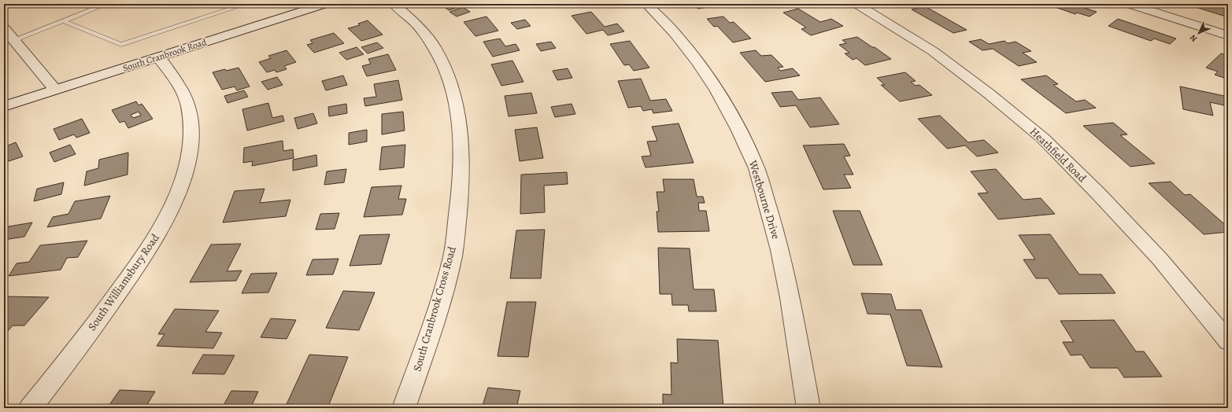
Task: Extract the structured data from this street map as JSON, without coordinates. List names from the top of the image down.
{
  "streets": {
    "street": [
      "South Cranbrook Road",
      "Heathfield Road",
      "Westbourne Drive",
      "South Williamsbury Road",
      "South Cranbrook Cross Road"
    ]
  },
  "crossings": [
    ["South Cranbrook Road", "South Williamsbury Road"]
  ],
  "north": "bottom left"
}
